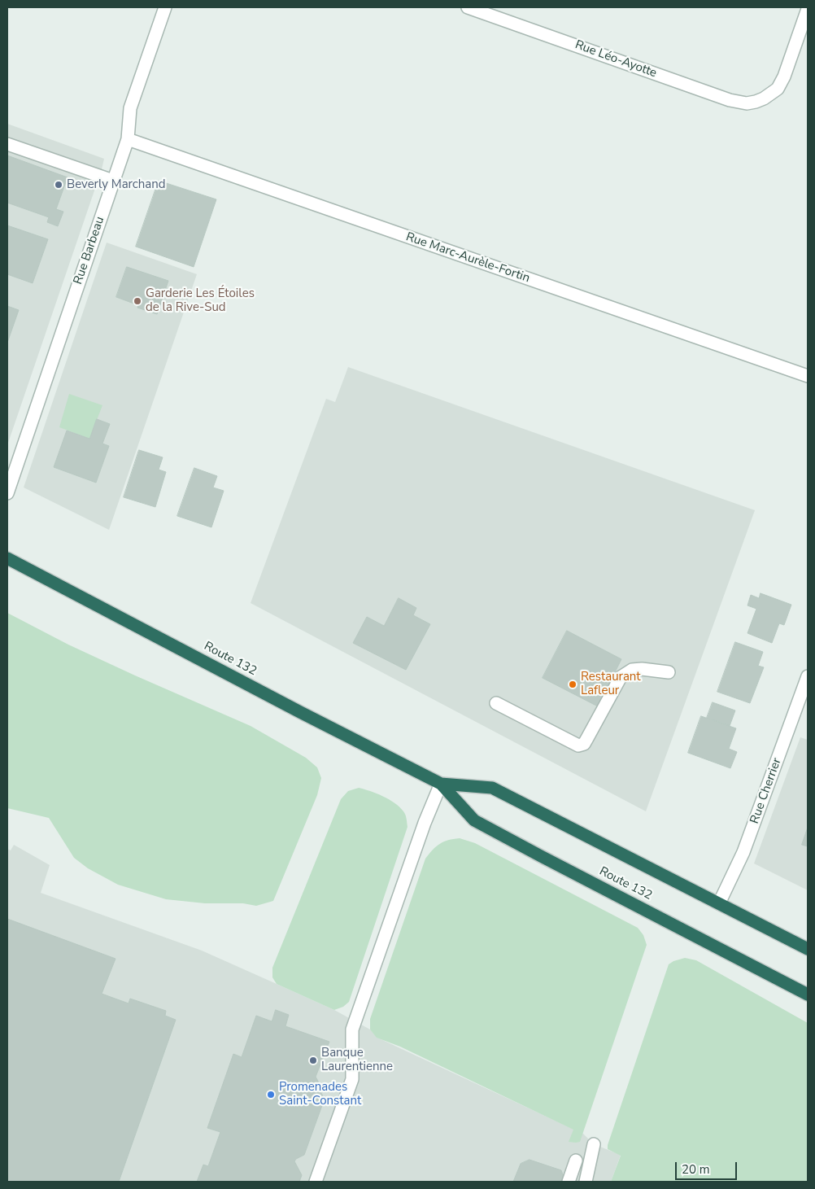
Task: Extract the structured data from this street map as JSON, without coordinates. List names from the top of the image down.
{
  "streets": {
    "highway": ["Route 132"],
    "street": [
      "Rue Léo-Ayotte",
      "Rue Barbeau",
      "Rue Marc-Aurèle-Fortin",
      "Rue Cherrier"
    ]
  },
  "crossings": [
    ["Rue Barbeau", "Rue Marc-Aurèle-Fortin"],
    ["Route 132", "Rue Cherrier"]
  ],
  "places": [
    "Beverly Marchand",
    "Garderie Les Étoiles de la Rive-Sud",
    "Restaurant Lafleur",
    "Banque Laurentienne",
    "Promenades Saint-Constant"
  ],
  "scale_bar": "20 m"
}
